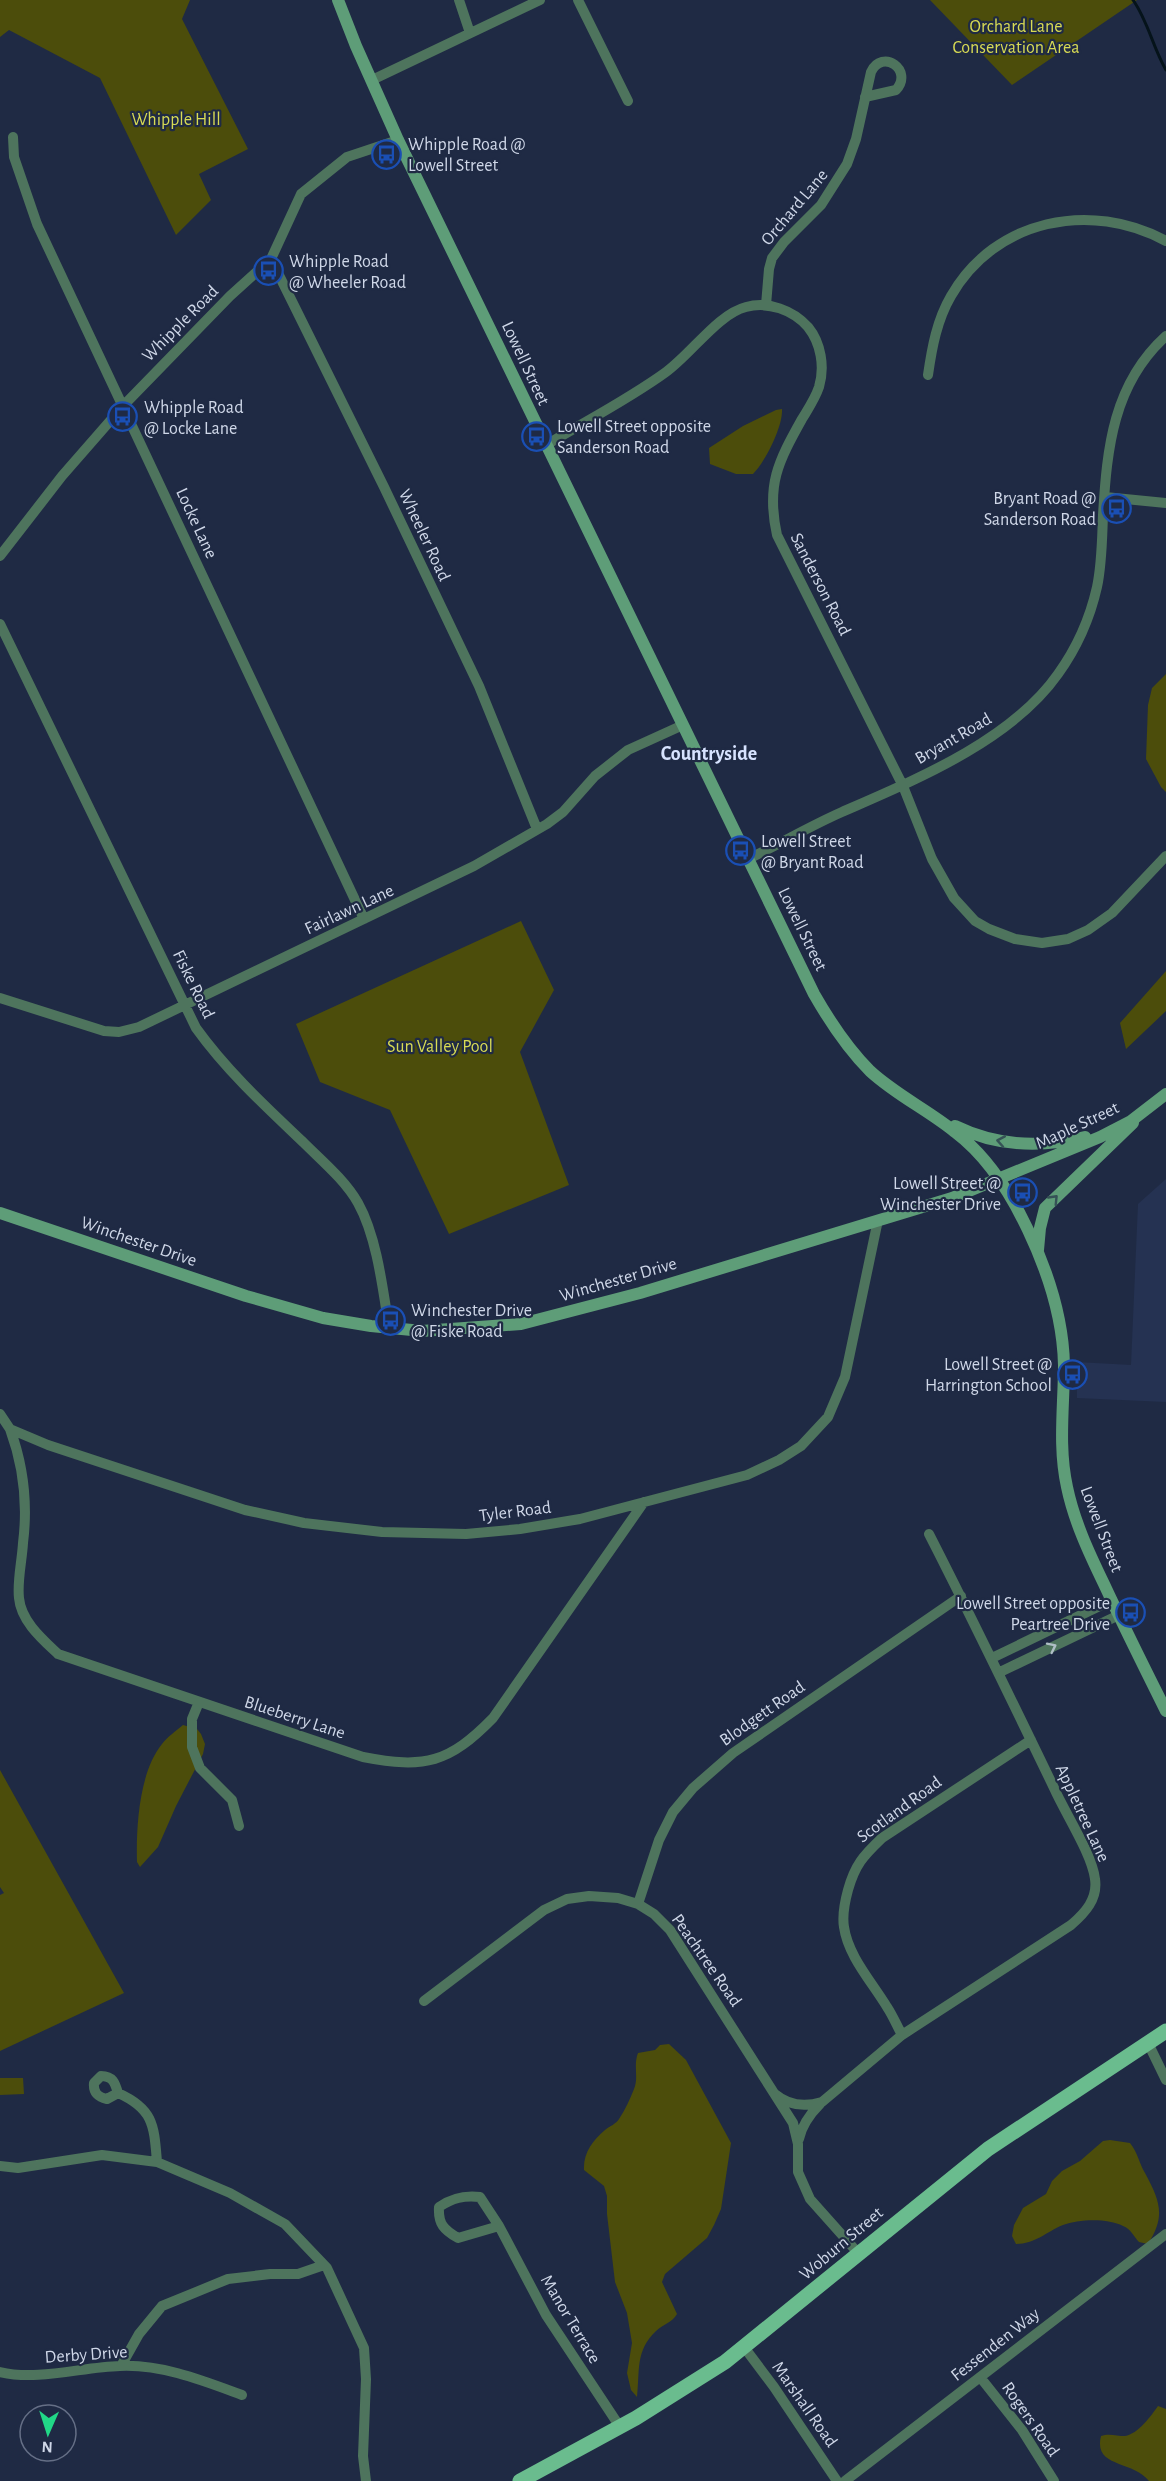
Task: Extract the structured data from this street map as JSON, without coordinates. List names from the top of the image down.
{
  "streets": {
    "main road": [
      "Lowell Street",
      "Maple Street",
      "Winchester Drive",
      "Woburn Street"
    ],
    "street": [
      "Orchard Lane",
      "Whipple Road",
      "Locke Lane",
      "Wheeler Road",
      "Sanderson Road",
      "Bryant Road",
      "Fairlawn Lane",
      "Fiske Road",
      "Tyler Road",
      "Blodgett Road",
      "Blueberry Lane",
      "Scotland Road",
      "Appletree Lane",
      "Peachtree Road",
      "Manor Terrace",
      "Fessenden Way",
      "Derby Drive",
      "Marshall Road",
      "Rogers Road"
    ]
  },
  "crossings": [
    ["Orchard Lane", "Sanderson Road"],
    ["Whipple Road", "Lowell Street"],
    ["Whipple Road", "Locke Lane"],
    ["Whipple Road", "Wheeler Road"],
    ["Lowell Street", "Bryant Road"],
    ["Lowell Street", "Fairlawn Lane"],
    ["Lowell Street", "Maple Street"],
    ["Lowell Street", "Winchester Drive"],
    ["Locke Lane", "Fairlawn Lane"],
    ["Wheeler Road", "Fairlawn Lane"],
    ["Sanderson Road", "Bryant Road"],
    ["Fairlawn Lane", "Fiske Road"],
    ["Fiske Road", "Winchester Drive"],
    ["Maple Street", "Winchester Drive"],
    ["Winchester Drive", "Tyler Road"],
    ["Tyler Road", "Blueberry Lane"],
    ["Blodgett Road", "Appletree Lane"],
    ["Blodgett Road", "Peachtree Road"],
    ["Scotland Road", "Appletree Lane"],
    ["Appletree Lane", "Peachtree Road"],
    ["Peachtree Road", "Woburn Street"],
    ["Woburn Street", "Manor Terrace"],
    ["Woburn Street", "Marshall Road"],
    ["Fessenden Way", "Rogers Road"]
  ],
  "districts": ["Countryside"],
  "parks": ["Orchard Lane Conservation Area", "Whipple Hill", "Sun Valley Pool"],
  "places": {
    "bus stop": [
      "Whipple Road @ Lowell Street",
      "Whipple Road @ Wheeler Road",
      "Whipple Road @ Locke Lane",
      "Lowell Street opposite Sanderson Road",
      "Bryant Road @ Sanderson Road",
      "Lowell Street @ Bryant Road",
      "Lowell Street @ Winchester Drive",
      "Winchester Drive @ Fiske Road",
      "Lowell Street @ Harrington School",
      "Lowell Street opposite Peartree Drive"
    ]
  },
  "north": "bottom"
}
